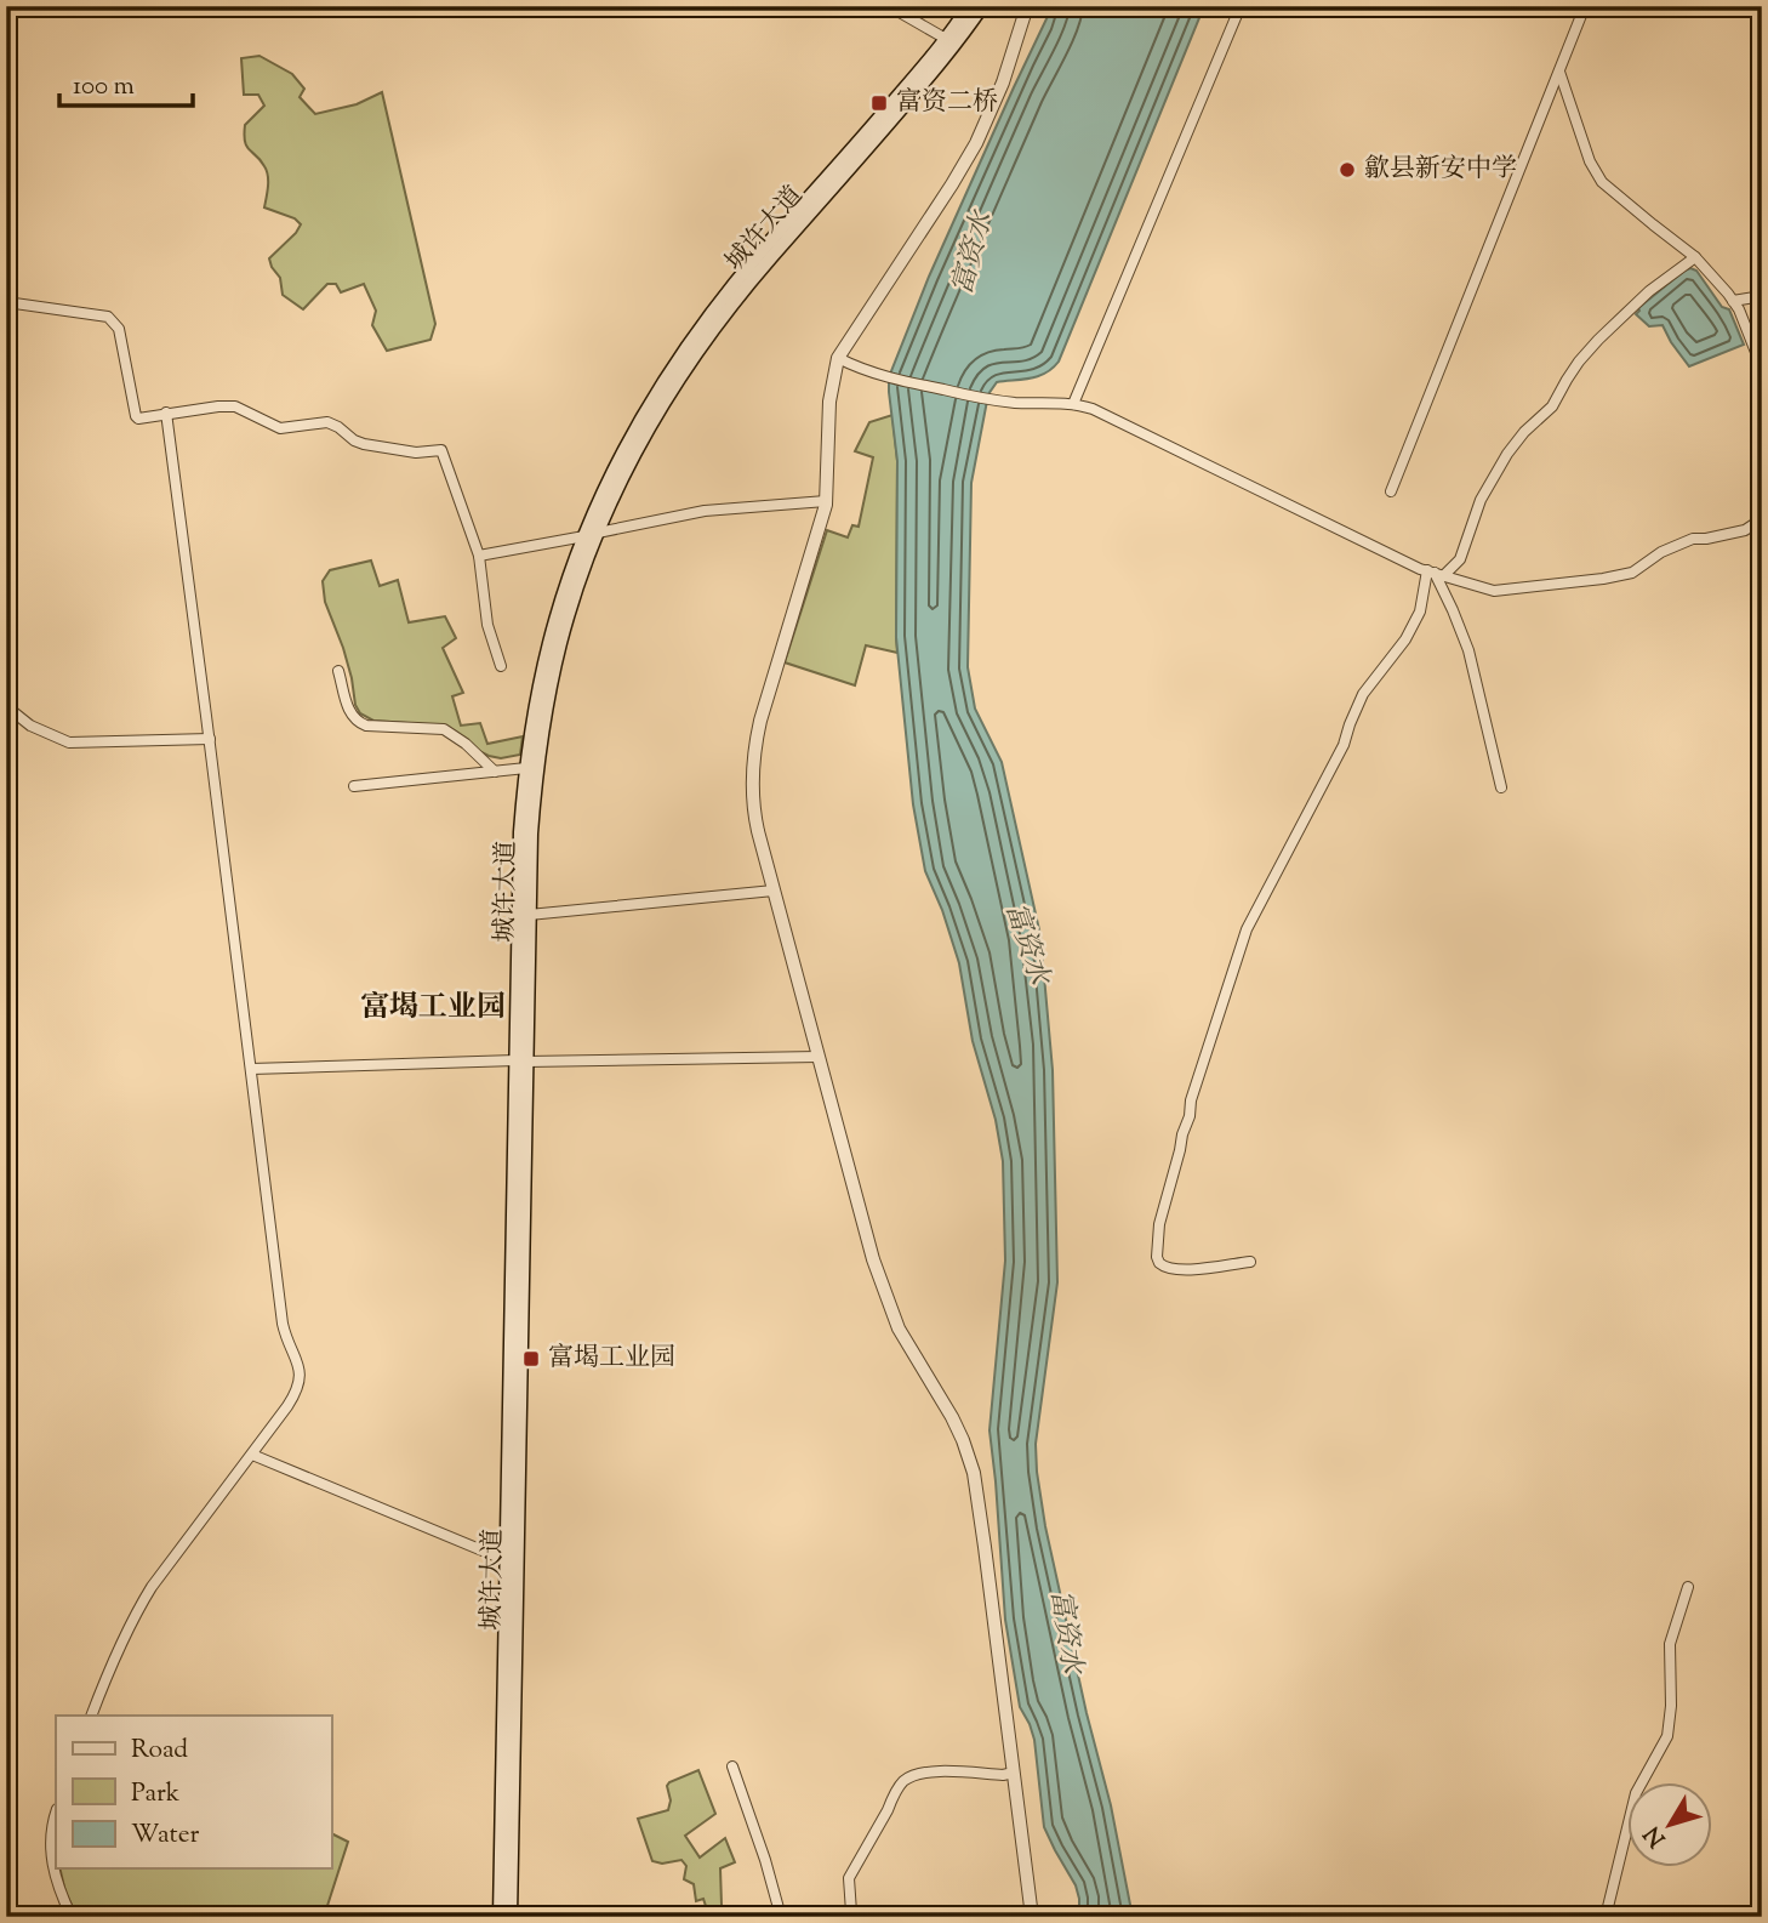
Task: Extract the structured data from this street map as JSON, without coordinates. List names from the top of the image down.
{
  "streets": {
    "main road": ["城许大道"]
  },
  "districts": ["富堨工业园"],
  "water": ["富资水"],
  "places": {
    "transit": ["富资二桥", "富堨工业园"],
    "other": ["歙县新安中学"]
  },
  "legend": ["Road", "Park", "Water"],
  "scale_bar": "100 m",
  "north": "bottom left"
}
